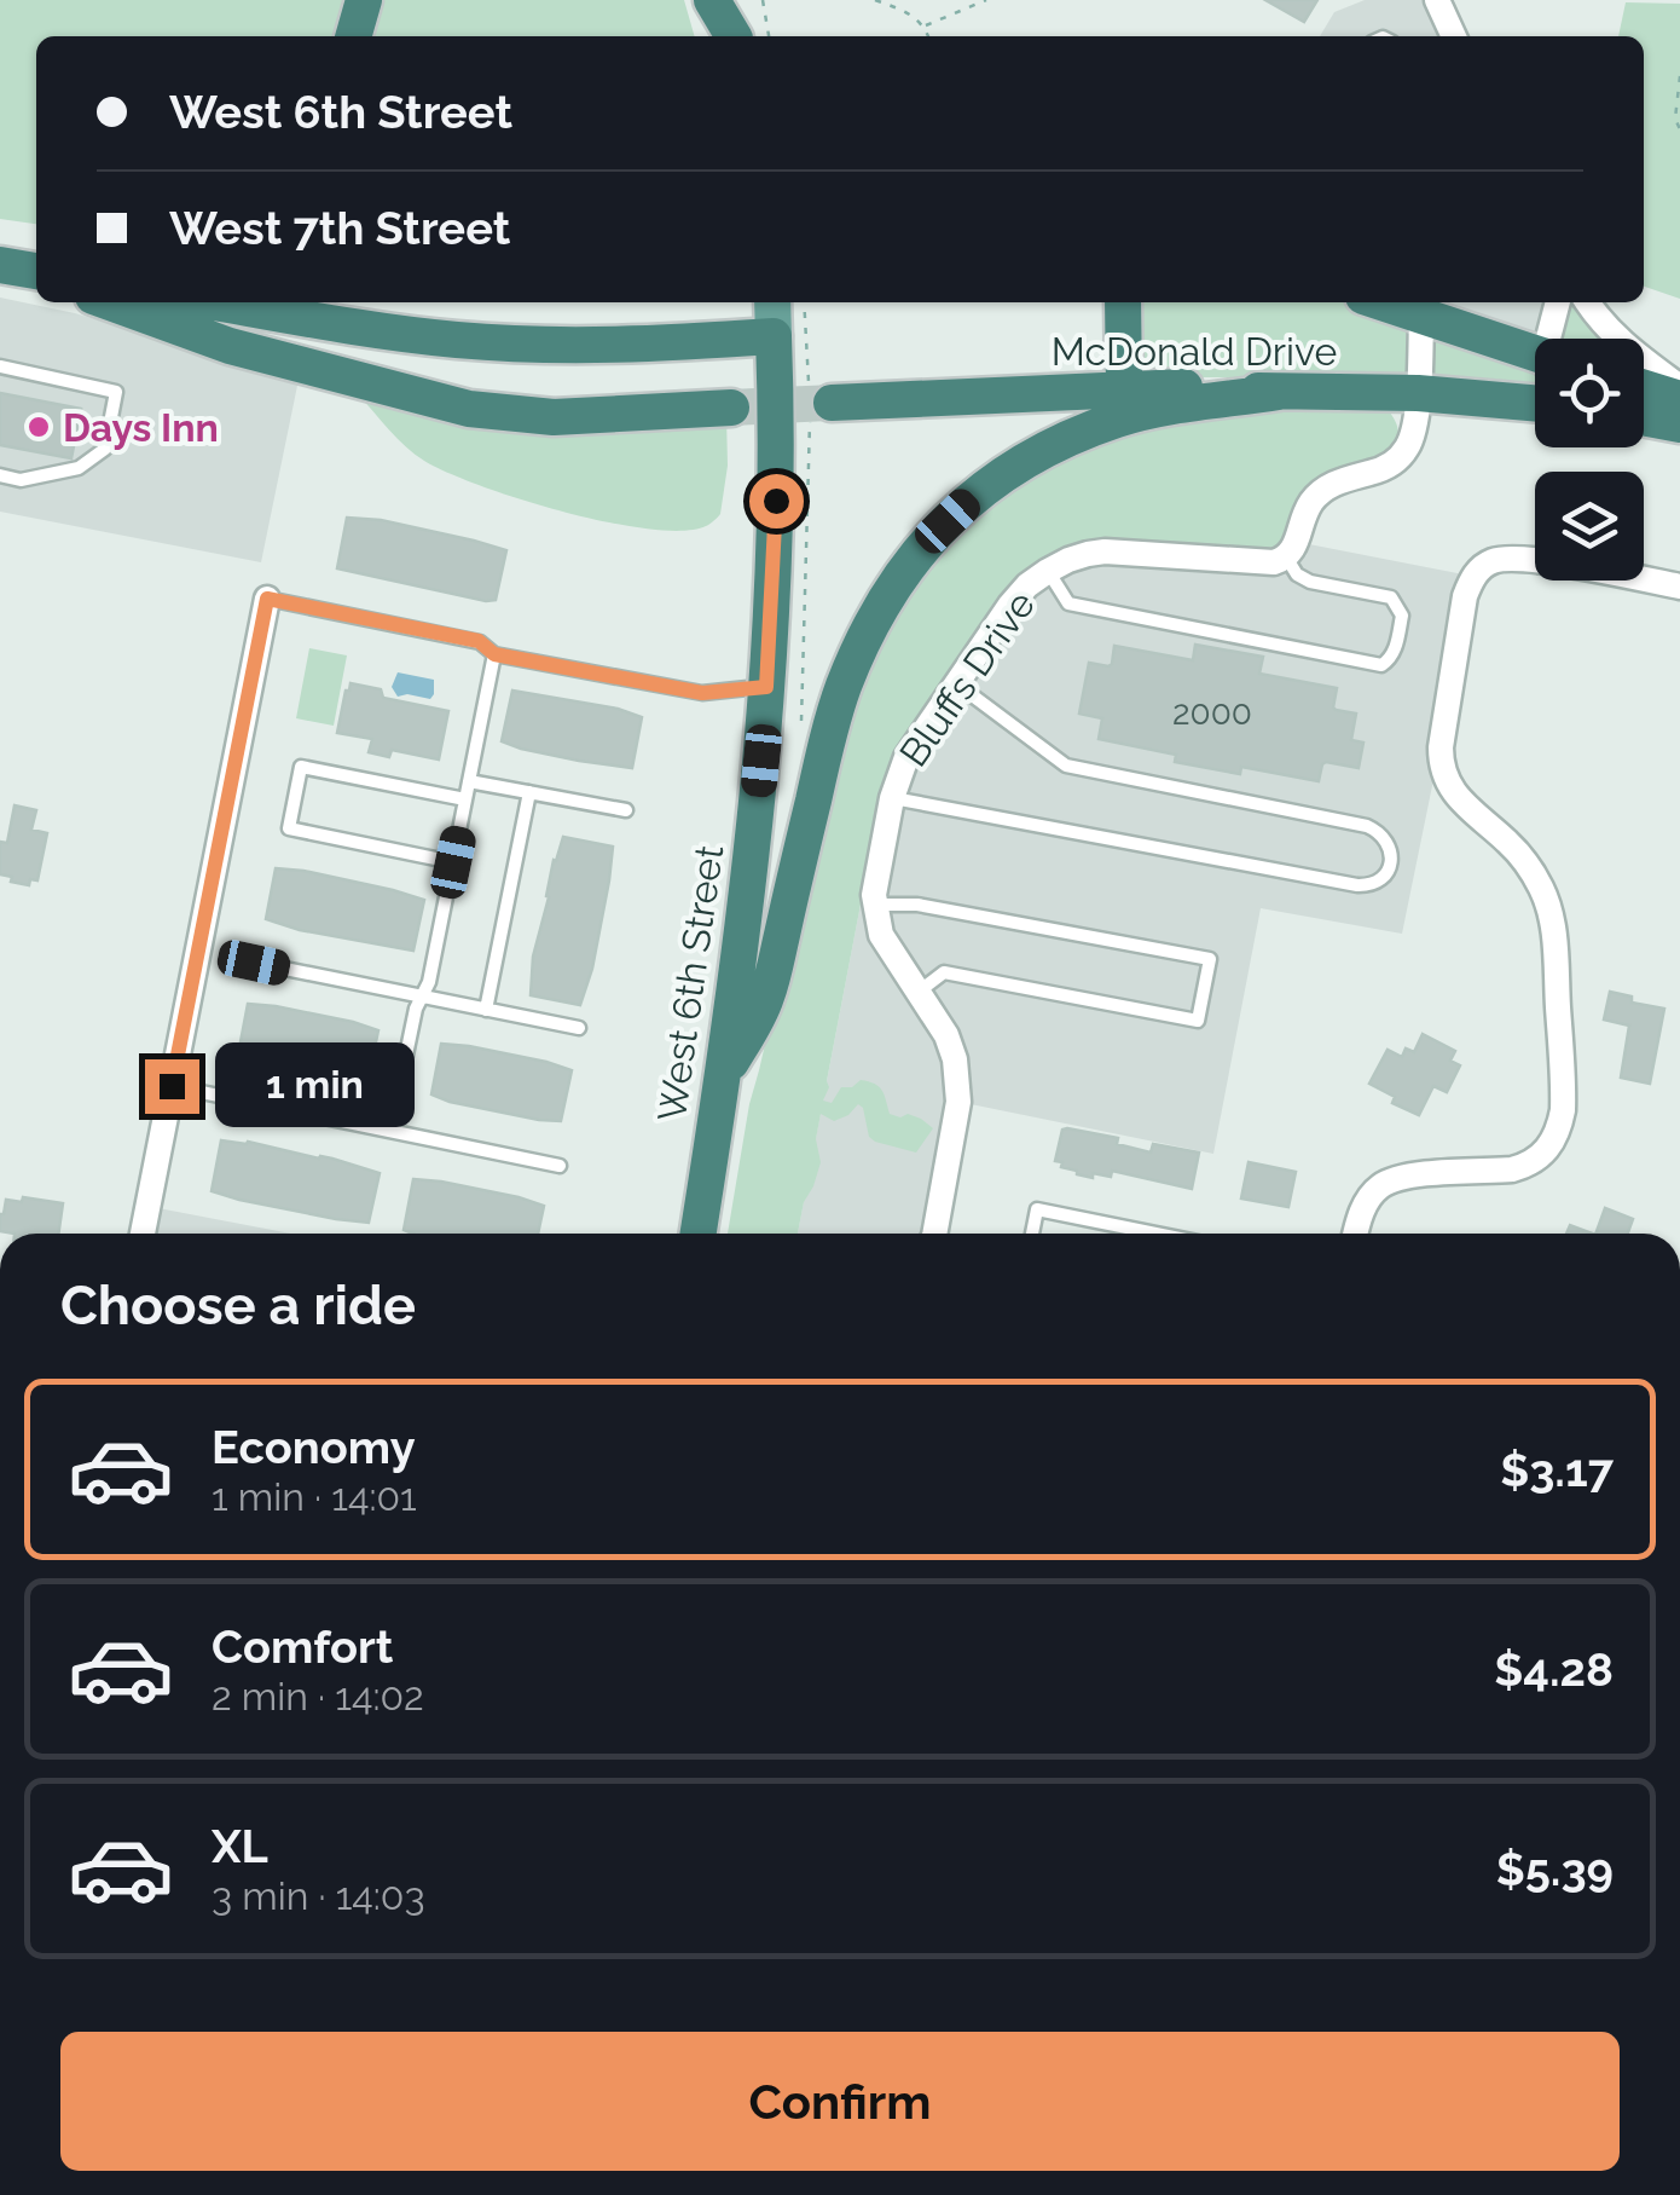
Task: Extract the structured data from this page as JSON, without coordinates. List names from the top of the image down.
{
  "streets": {
    "highway": ["McDonald Drive", "West 6th Street"],
    "street": ["Bluffs Drive"]
  },
  "places": ["Days Inn"],
  "house_numbers": ["2000"],
  "page": {
    "banner": ["West 6th Street", "West 7th Street"],
    "bubble": "1 min",
    "heading": "Choose a ride",
    "list": [
      {
        "name": "Economy",
        "note": "1 min · 14:01",
        "value": "$3.17"
      },
      {
        "name": "Comfort",
        "note": "2 min · 14:02",
        "value": "$4.28"
      },
      {
        "name": "XL",
        "note": "3 min · 14:03",
        "value": "$5.39"
      }
    ],
    "buttons": "Confirm"
  }
}
